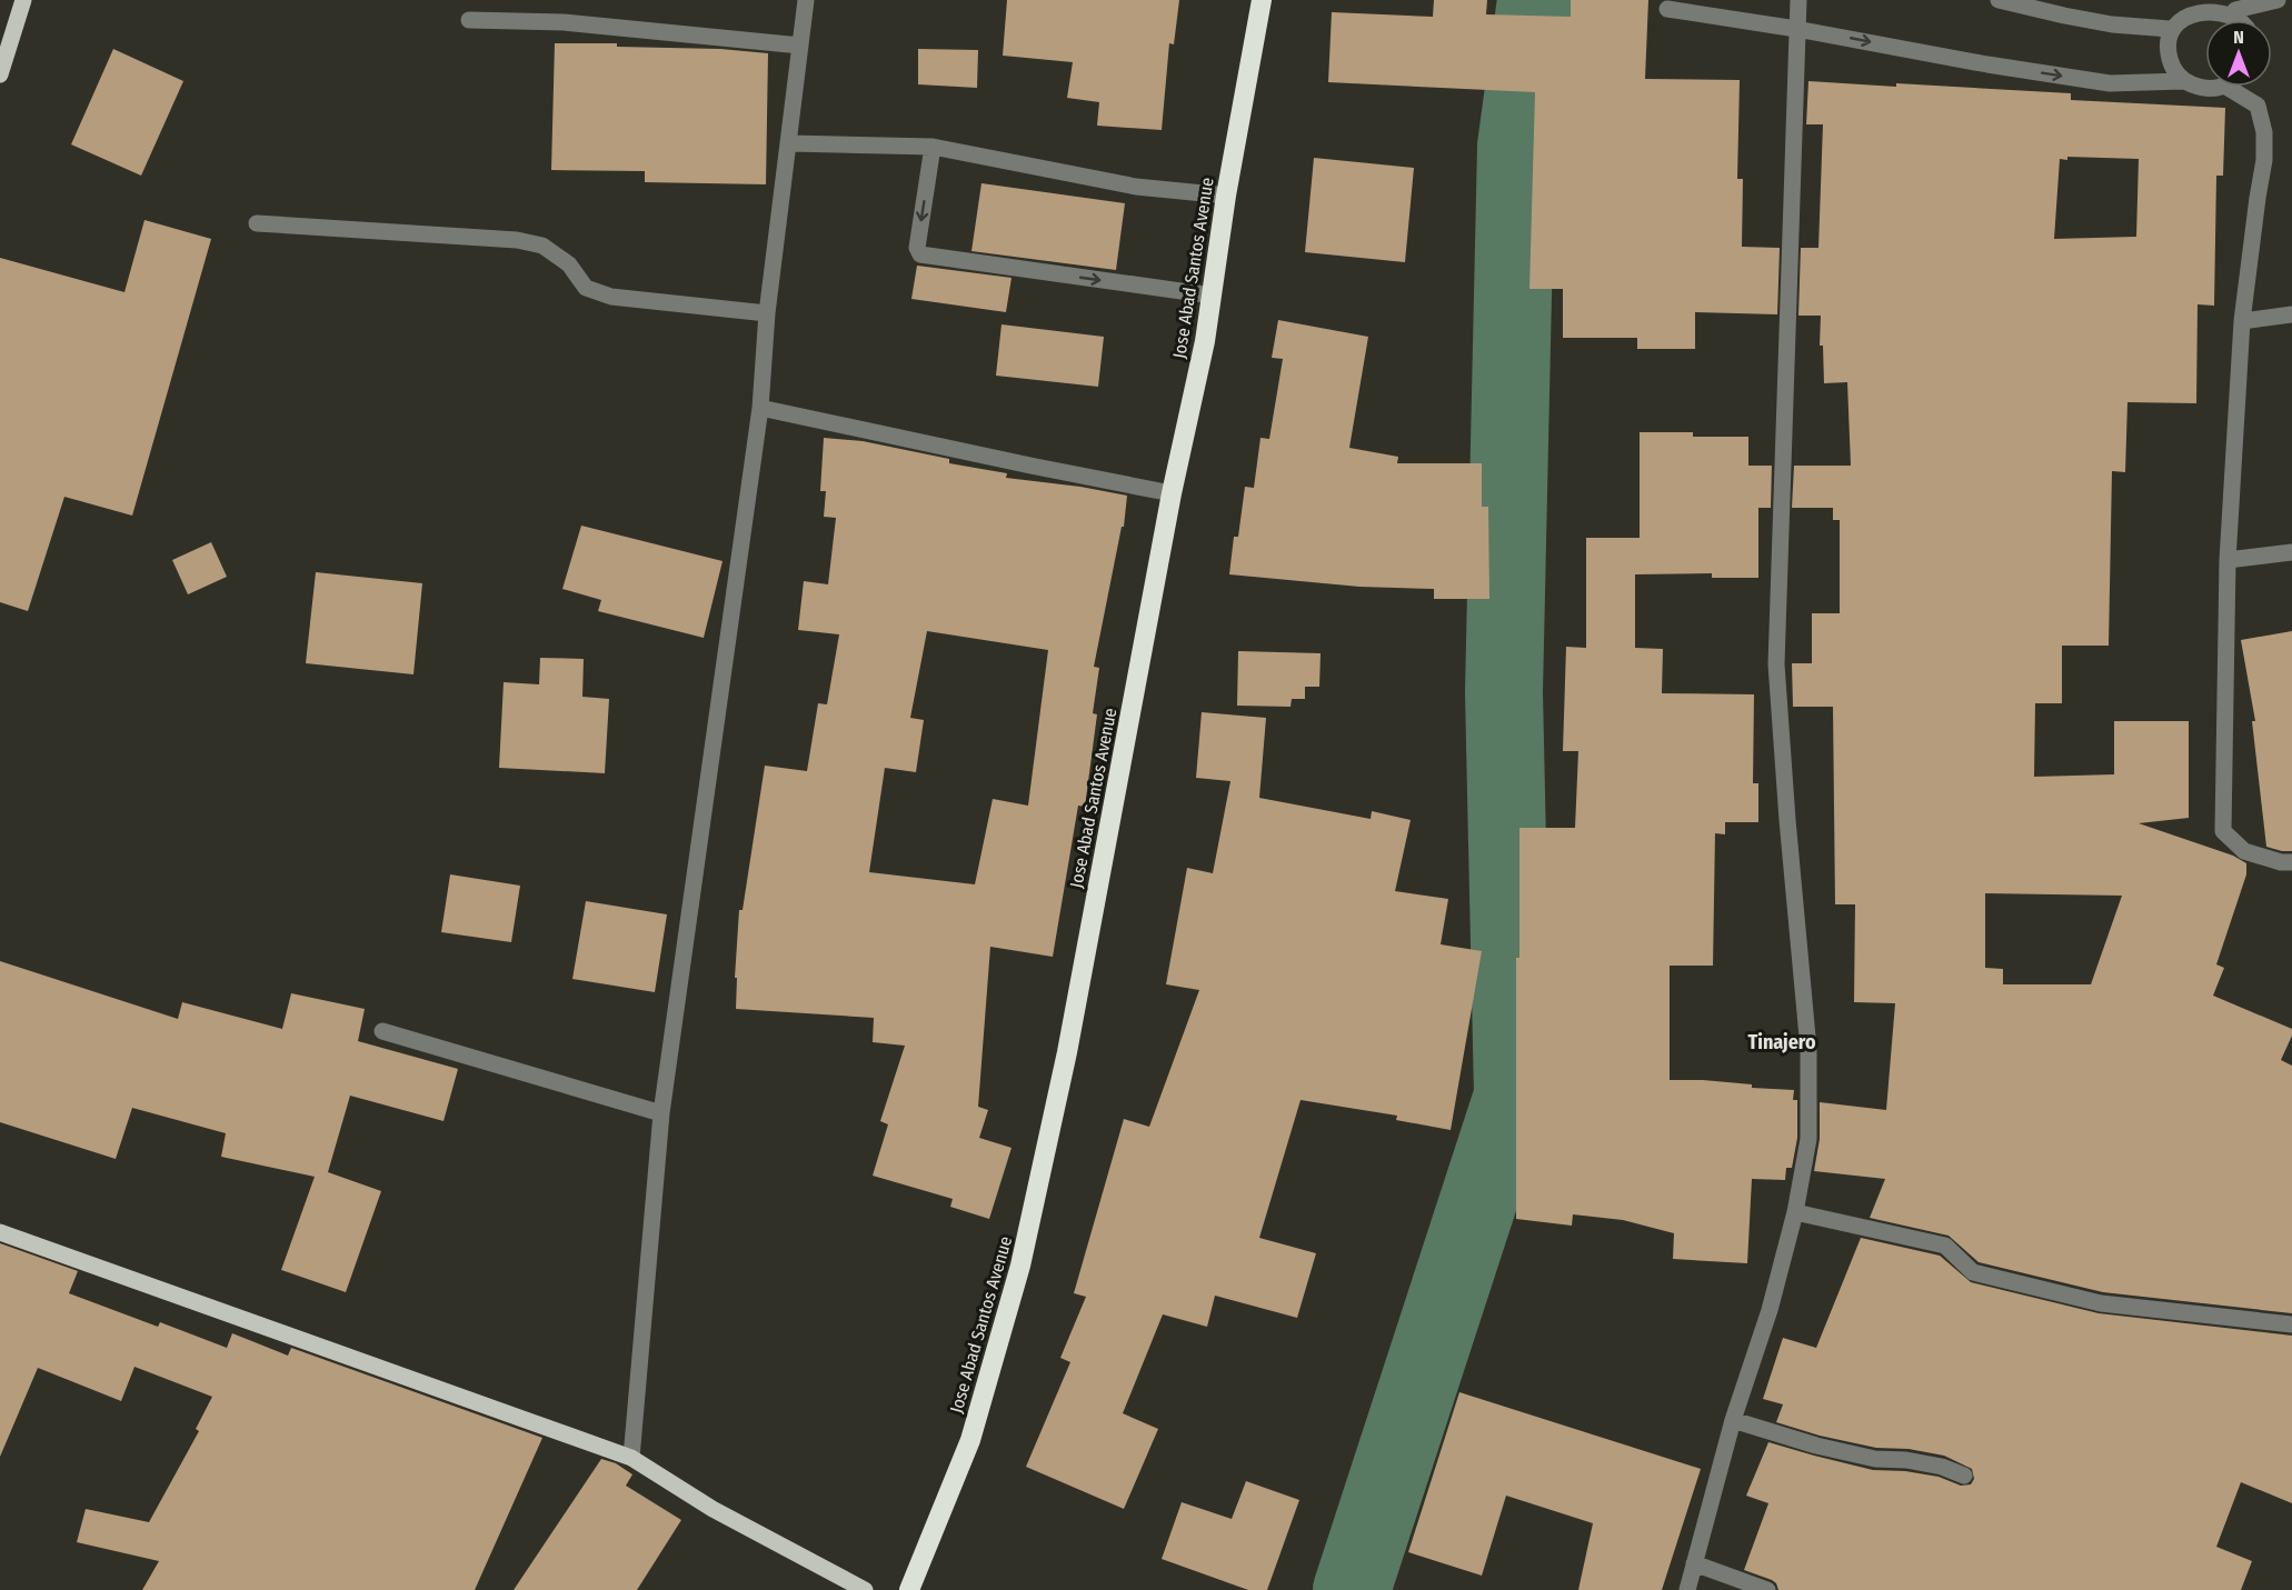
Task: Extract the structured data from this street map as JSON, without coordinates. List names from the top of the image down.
{
  "streets": {
    "highway": ["Jose Abad Santos Avenue"]
  },
  "districts": ["Tinajero"],
  "north": "top"
}
